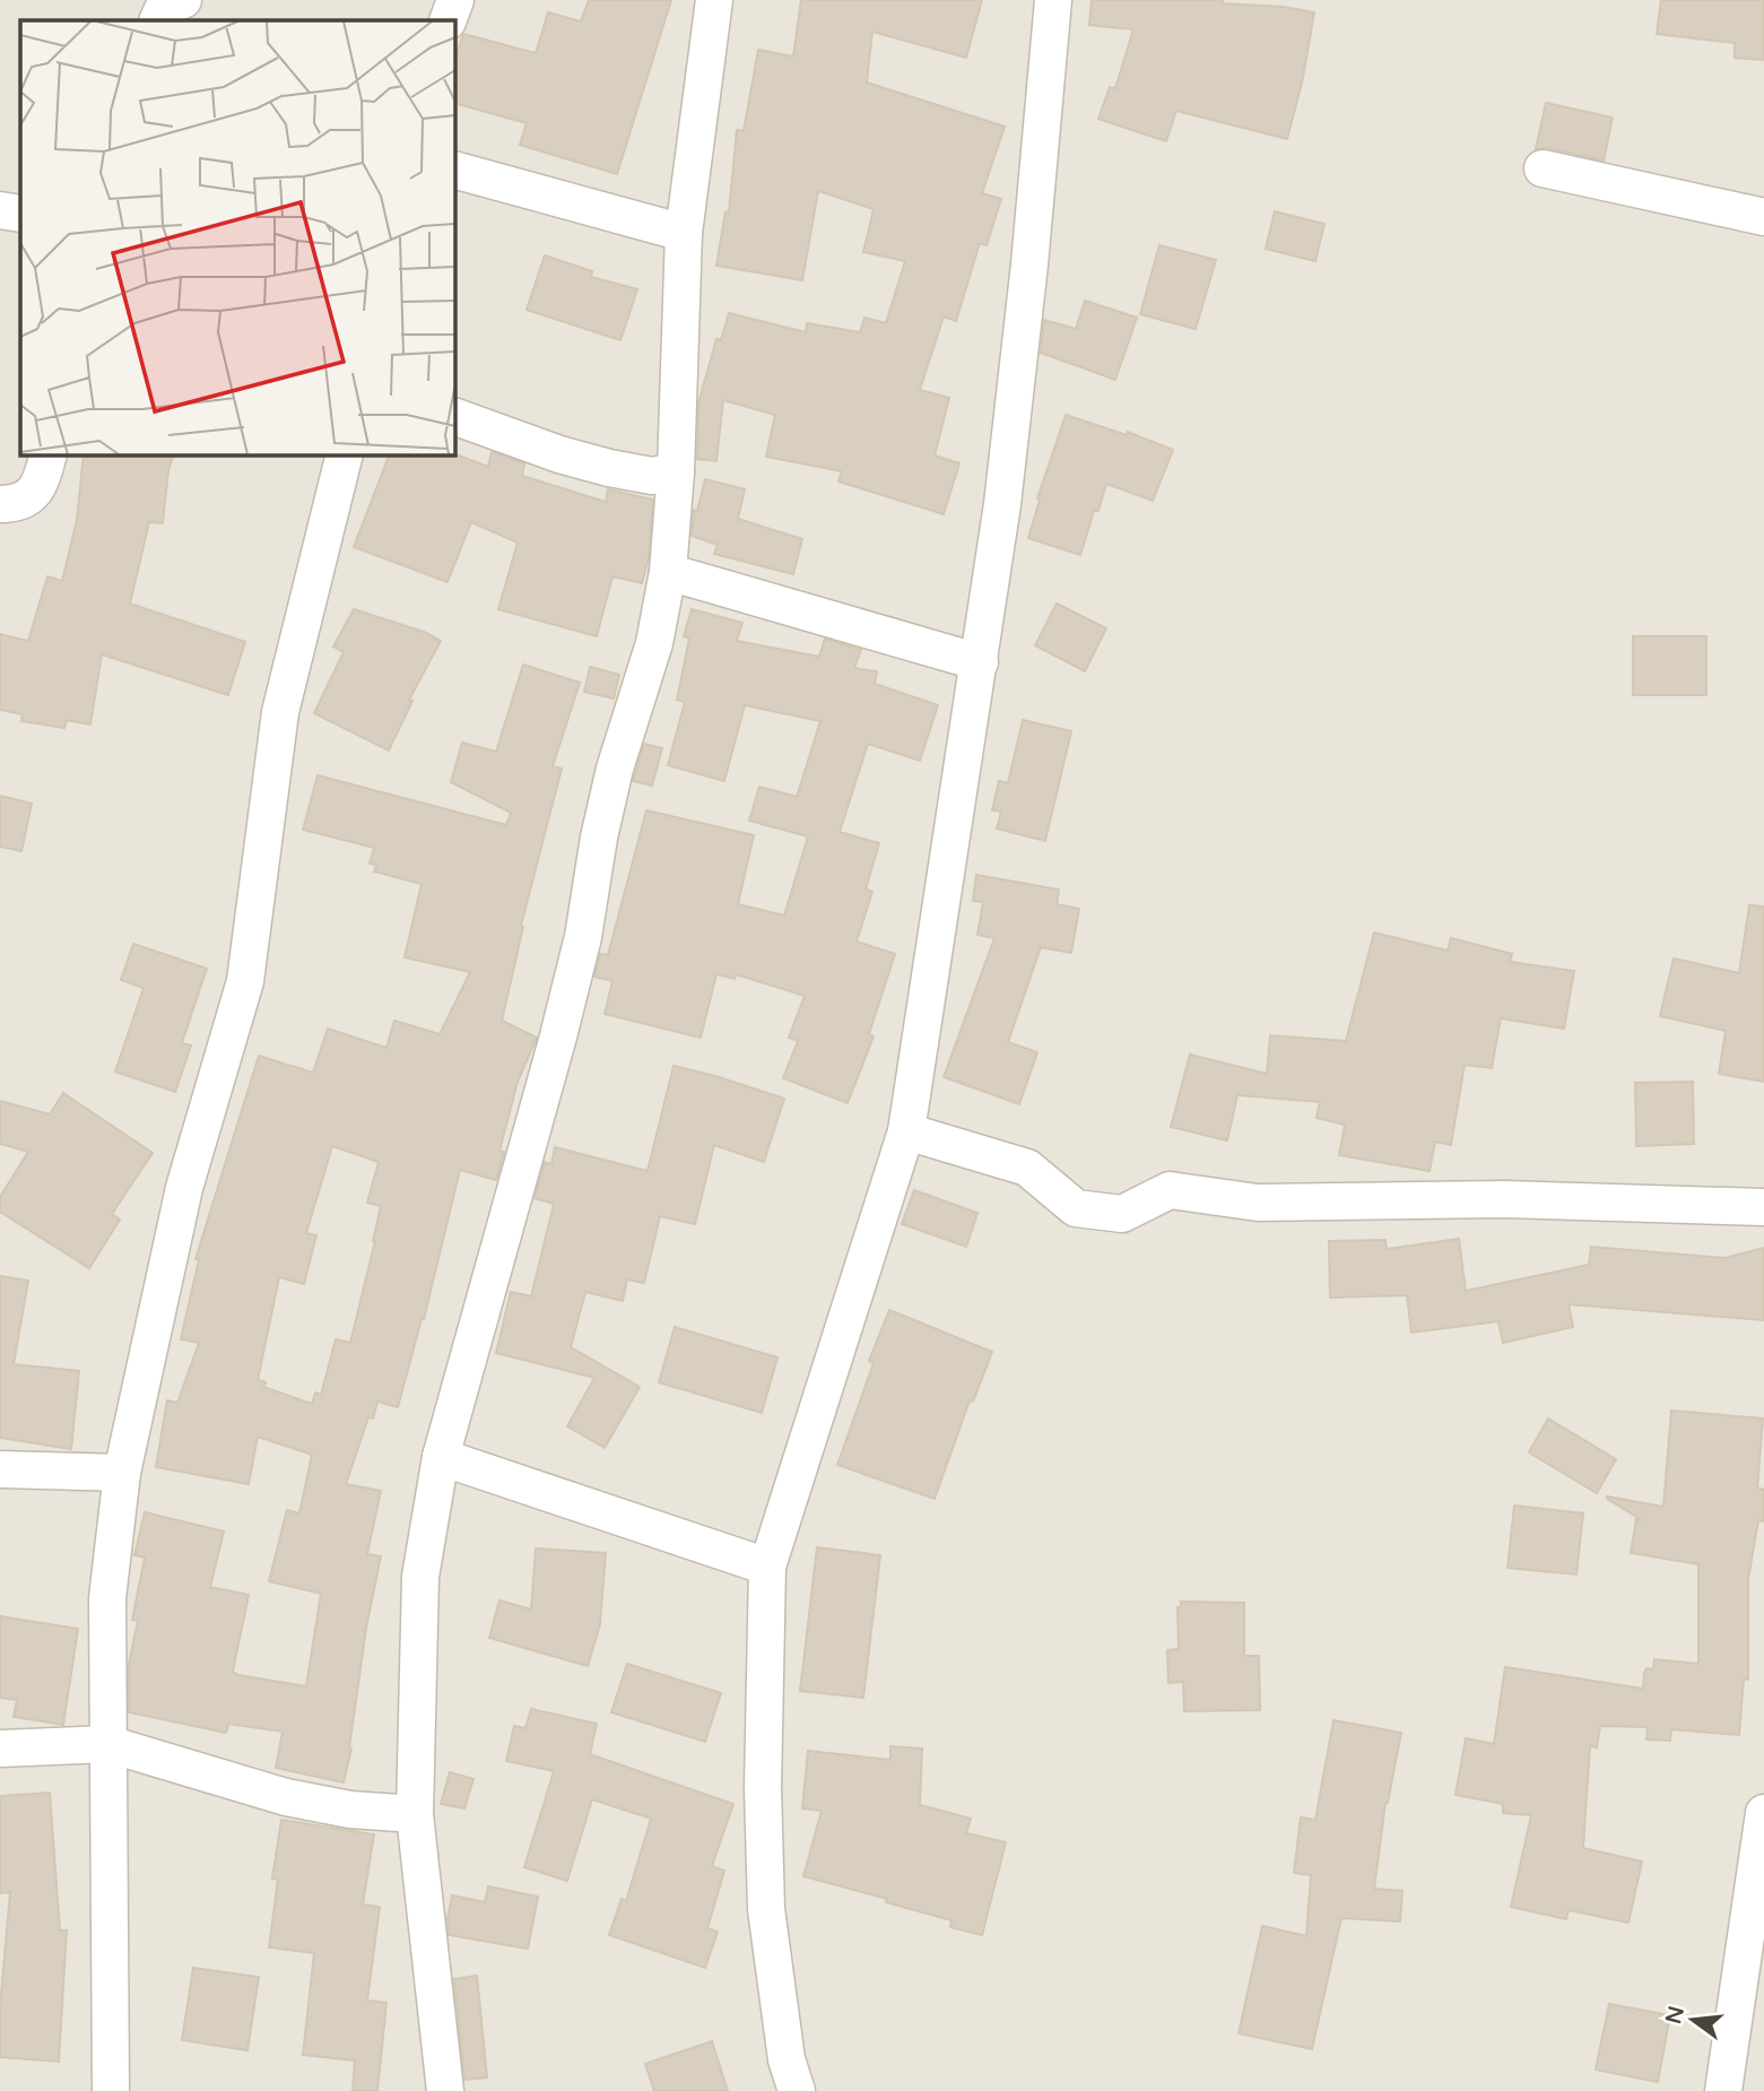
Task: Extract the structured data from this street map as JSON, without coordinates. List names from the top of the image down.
{
  "north": "left"
}
